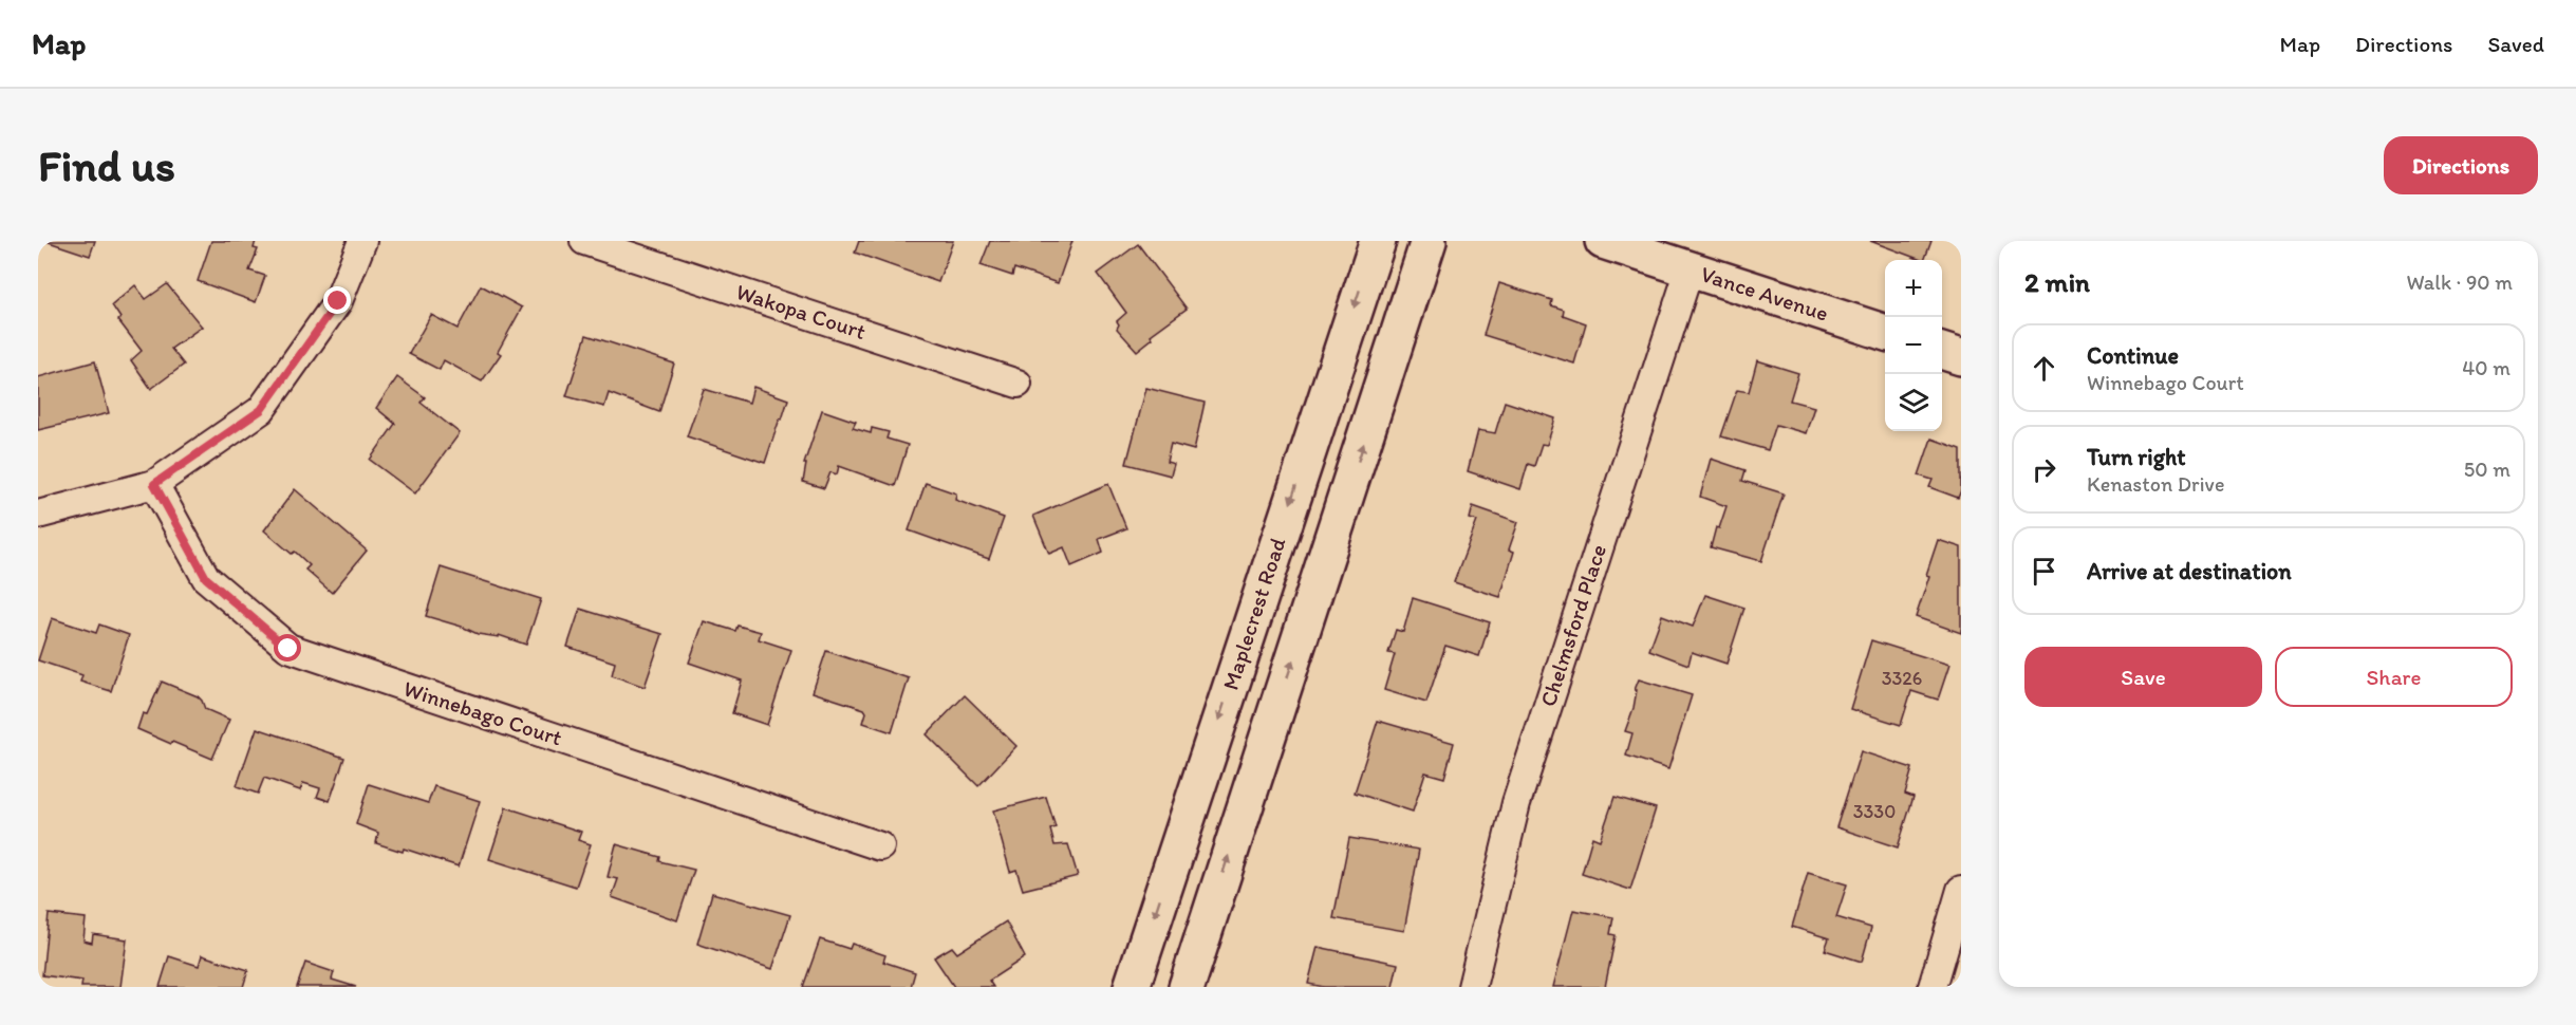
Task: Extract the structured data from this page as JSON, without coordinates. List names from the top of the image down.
{
  "streets": {
    "main road": ["Vance Avenue", "Maplecrest Road"],
    "street": ["Wakopa Court", "Chelmsford Place", "Winnebago Court"]
  },
  "crossings": [
    ["Vance Avenue", "Chelmsford Place"]
  ],
  "house_numbers": ["3326", "3330"],
  "page": {
    "header": "Map",
    "nav": ["Map", "Directions", "Saved"],
    "buttons": [
      "Directions",
      ["Save", "Share"]
    ],
    "title": "Find us",
    "heading": ["2 min", "Walk · 90 m"],
    "map_buttons": ["+", "−"],
    "list": [
      ["Continue", "Winnebago Court", "40 m"],
      ["Turn right", "Kenaston Drive", "50 m"],
      "Arrive at destination"
    ]
  }
}
